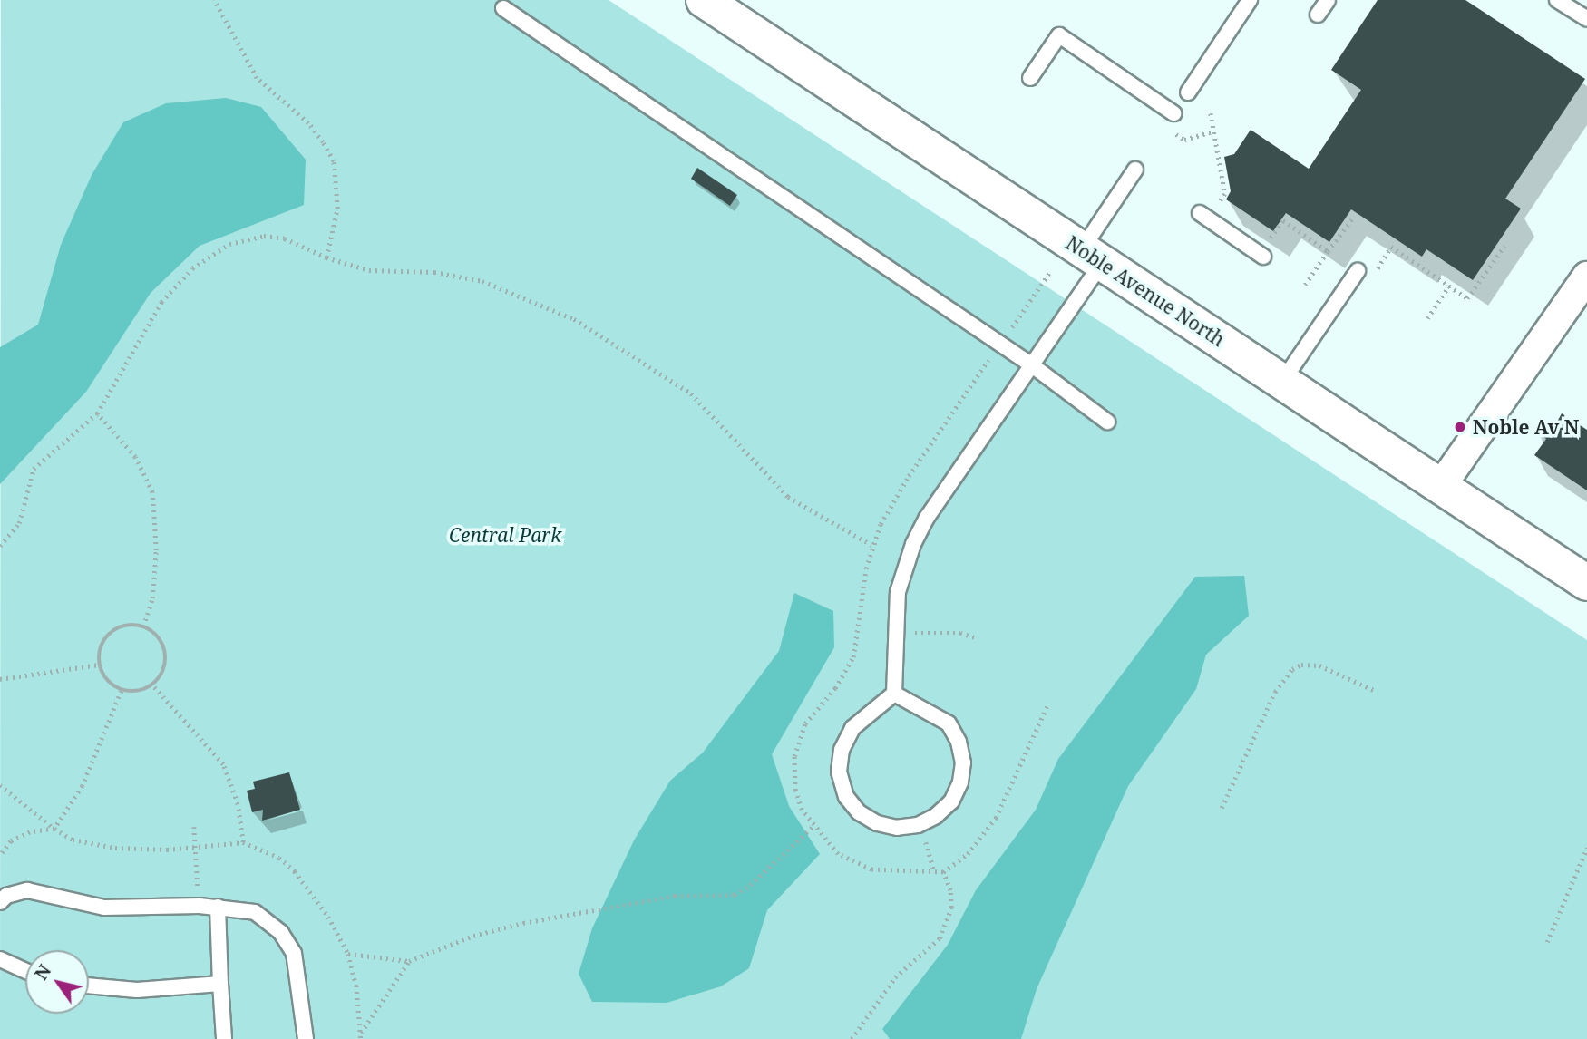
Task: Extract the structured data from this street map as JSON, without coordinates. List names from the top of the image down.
{
  "streets": {
    "street": ["Noble Avenue North"]
  },
  "parks": ["Central Park"],
  "places": ["Noble Av N"],
  "north": "top left"
}
